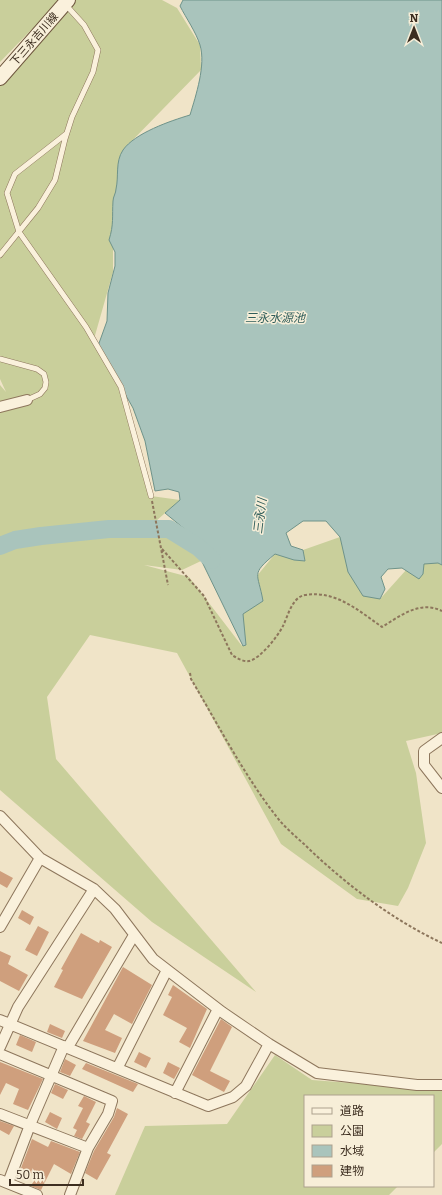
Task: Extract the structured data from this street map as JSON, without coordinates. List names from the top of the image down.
{
  "streets": {
    "main road": ["下三永吉川線"]
  },
  "water": ["三永水源池", "三永川"],
  "legend": [
    "道路",
    "公園",
    "水域",
    "建物"
  ],
  "scale_bar": "50 m",
  "north": "top"
}
